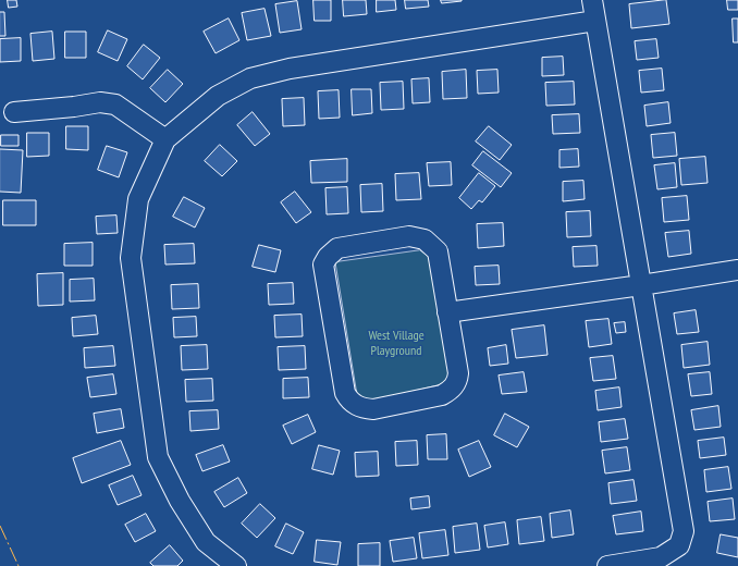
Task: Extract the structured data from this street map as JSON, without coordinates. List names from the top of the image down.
{
  "parks": ["West Village Playground"]
}
